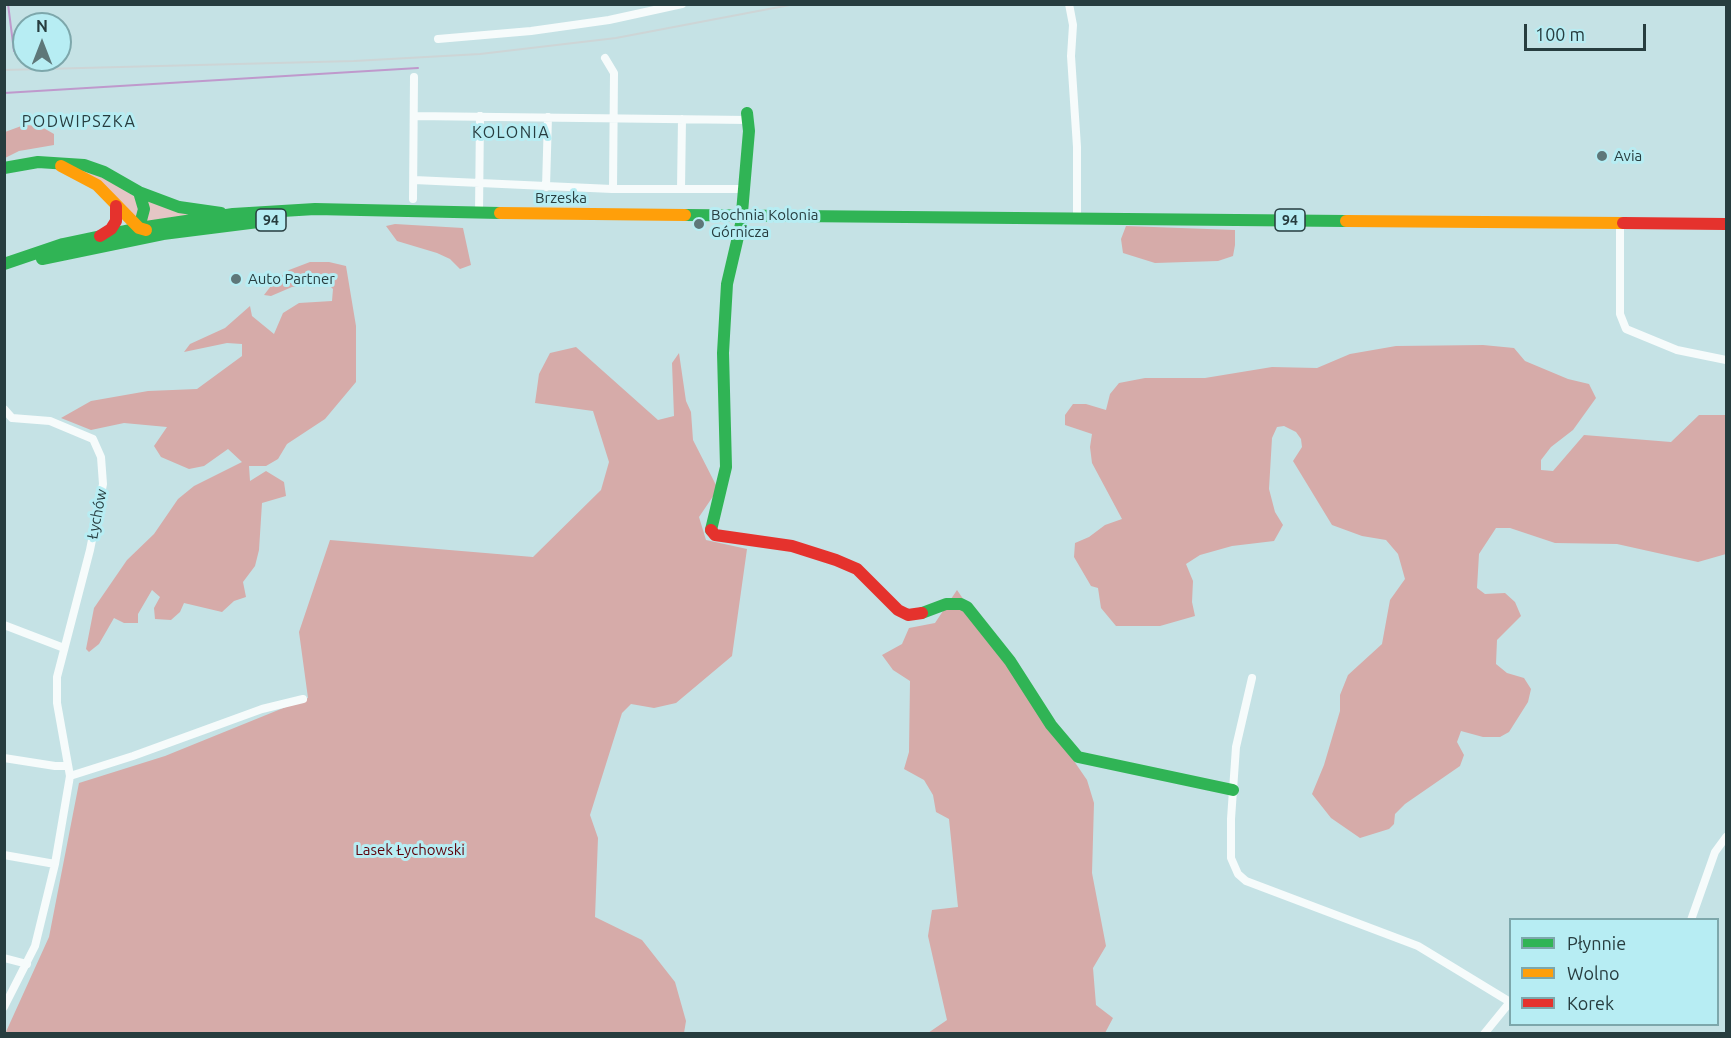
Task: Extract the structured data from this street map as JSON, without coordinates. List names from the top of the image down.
{
  "streets": {
    "main road": ["Brzeska", "94"],
    "street": ["Łychów"]
  },
  "crossings": [
    ["Brzeska", "94"]
  ],
  "districts": ["PODWIPSZKA", "KOLONIA"],
  "parks": ["Lasek Łychowski"],
  "places": ["Avia", "Bochnia Kolonia Górnicza", "Auto Partner"],
  "legend": ["Płynnie", "Wolno", "Korek"],
  "scale_bar": "100 m",
  "north": "top"
}
